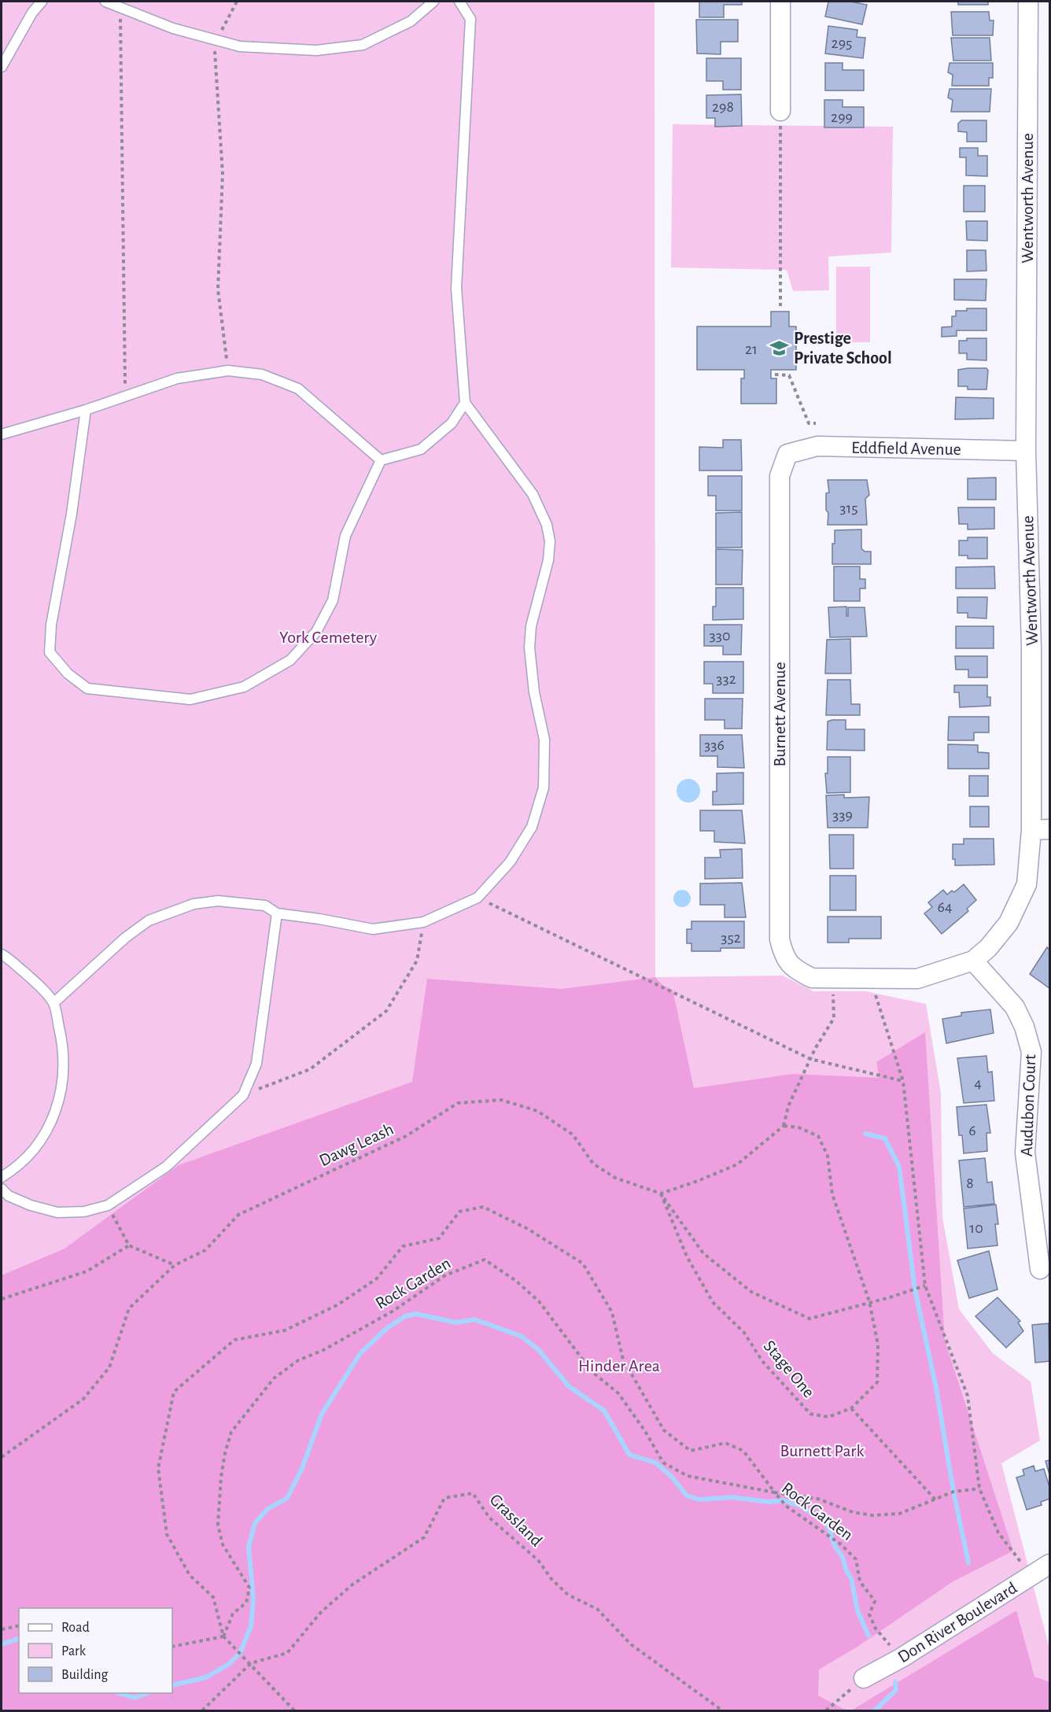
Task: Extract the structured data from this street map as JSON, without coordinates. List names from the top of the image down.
{
  "streets": {
    "street": [
      "Wentworth Avenue",
      "Eddfield Avenue",
      "Burnett Avenue",
      "Audubon Court",
      "Don River Boulevard"
    ],
    "path": [
      "Dawg Leash",
      "Rock Garden",
      "Stage One",
      "Grassland"
    ]
  },
  "crossings": [
    ["Wentworth Avenue", "Eddfield Avenue"],
    ["Wentworth Avenue", "Burnett Avenue"],
    ["Wentworth Avenue", "Audubon Court"],
    ["Eddfield Avenue", "Burnett Avenue"],
    ["Dawg Leash", "Stage One"],
    ["Rock Garden", "Don River Boulevard"]
  ],
  "parks": ["York Cemetery", "Hinder Area", "Burnett Park"],
  "places": {
    "school or university": ["Prestige Private School"]
  },
  "house_numbers": [
    "295",
    "298",
    "299",
    "21",
    "315",
    "330",
    "332",
    "336",
    "339",
    "64",
    "352",
    "4",
    "6",
    "8",
    "10"
  ],
  "legend": ["Road", "Park", "Building"]
}
